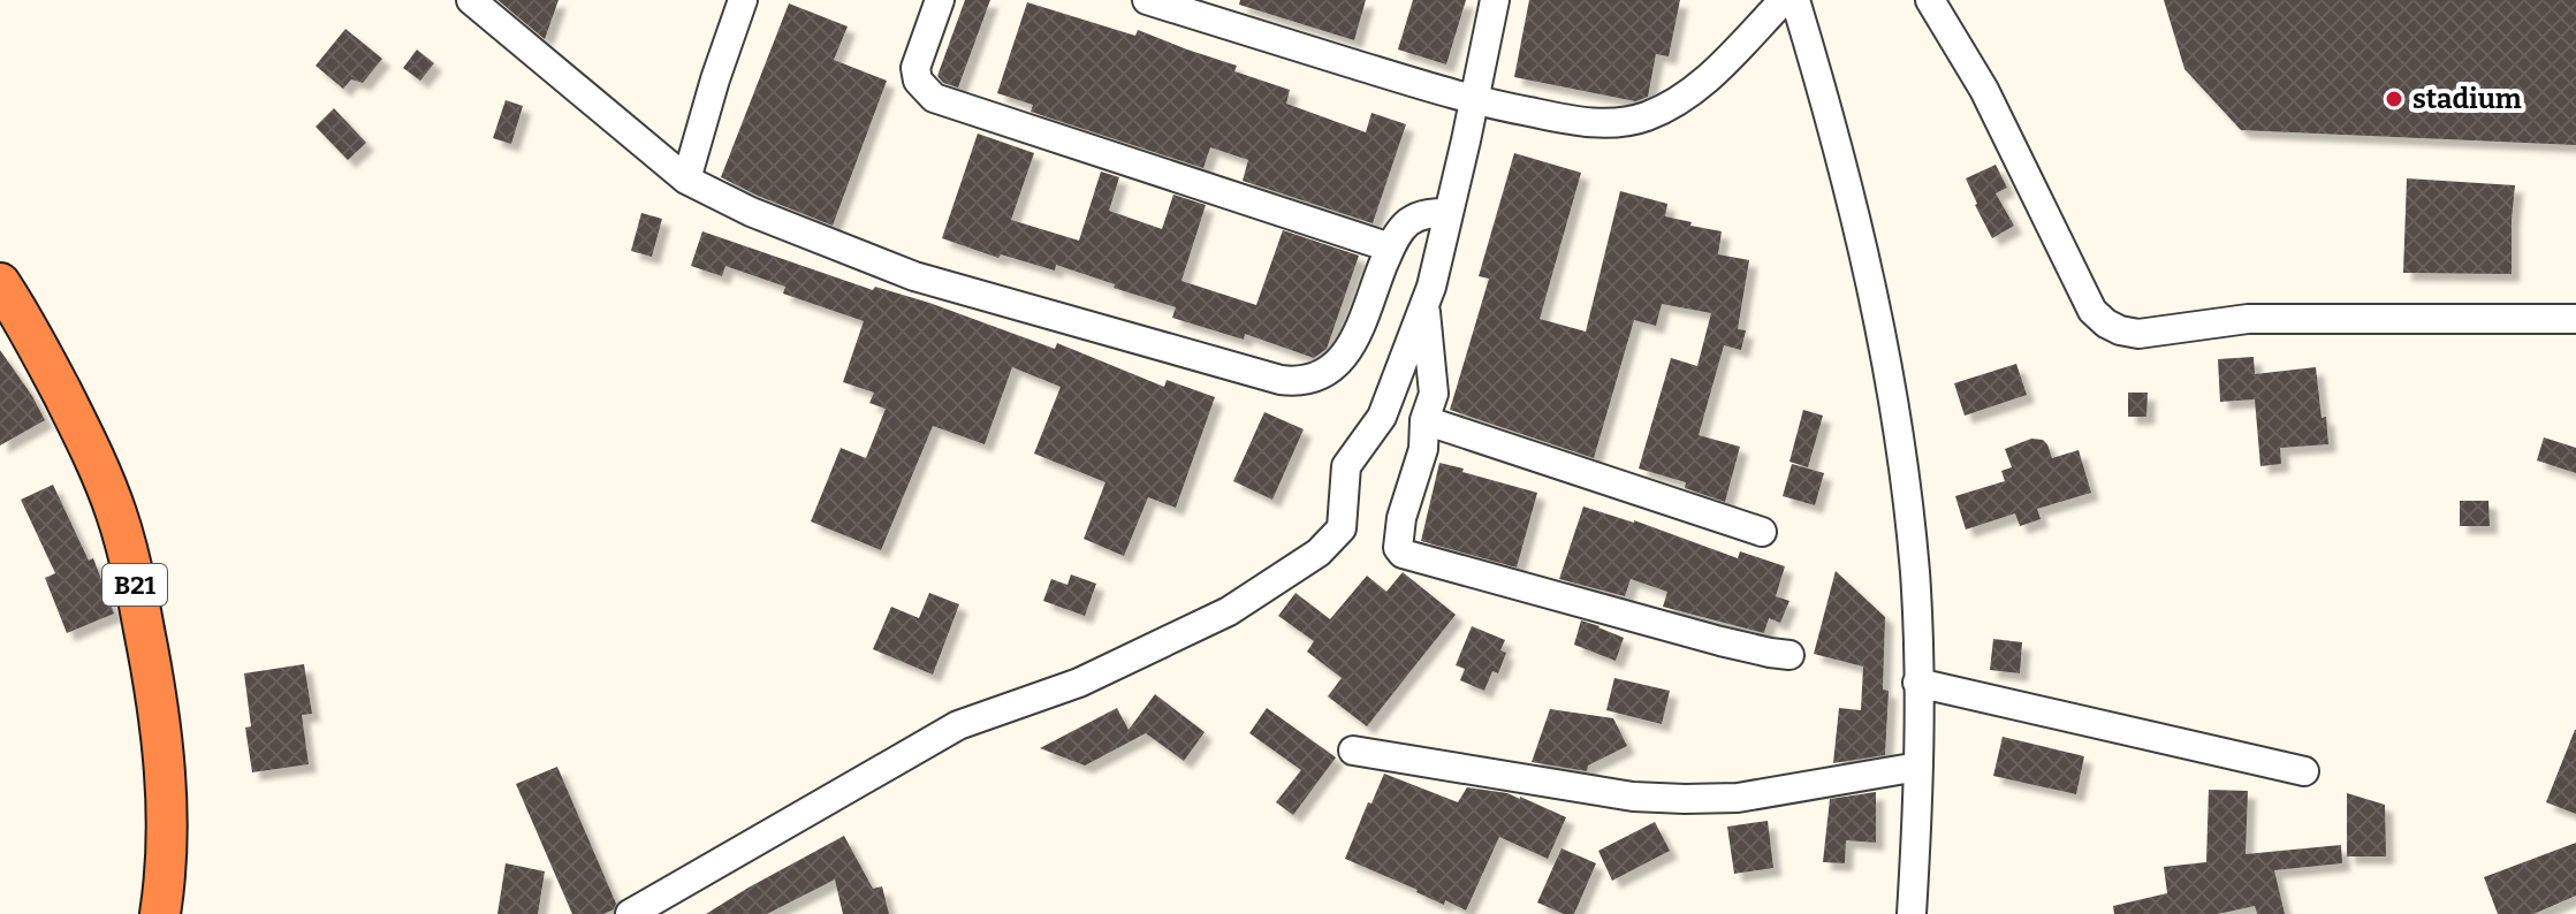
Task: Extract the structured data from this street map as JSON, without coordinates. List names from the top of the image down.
{
  "streets": {
    "highway": ["B21"]
  },
  "places": ["stadium"]
}
